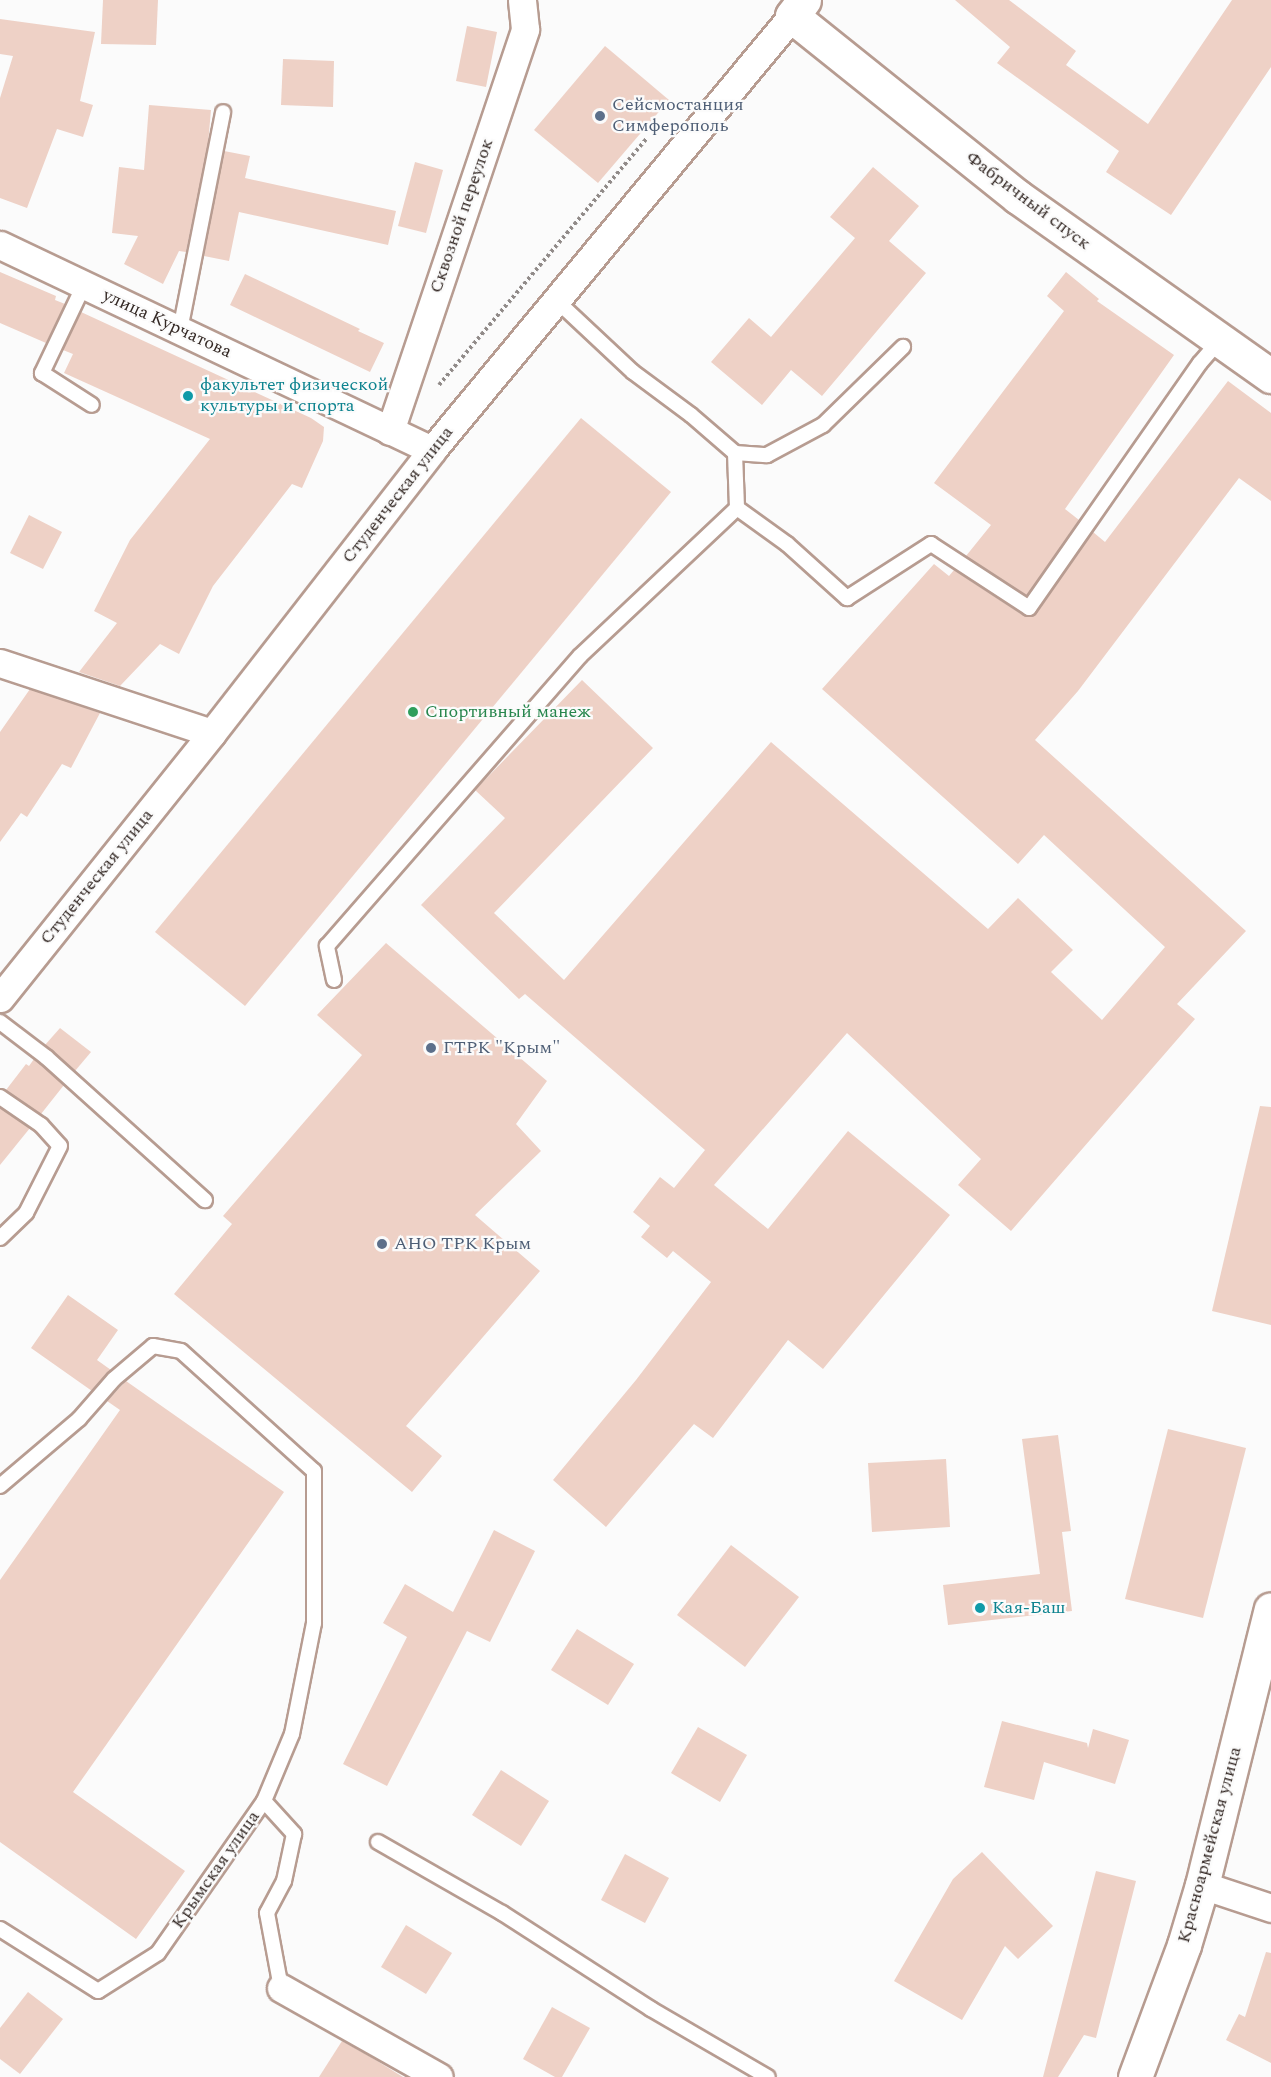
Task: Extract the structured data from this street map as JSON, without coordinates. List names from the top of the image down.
{
  "streets": {
    "main road": ["Фабричный спуск", "Красноармейская улица"],
    "street": [
      "Сквозной переулок",
      "улица Курчатова",
      "Студенческая улица",
      "Крымская улица"
    ]
  },
  "crossings": [
    ["Фабричный спуск", "Студенческая улица"],
    ["Сквозной переулок", "улица Курчатова"],
    ["улица Курчатова", "Студенческая улица"]
  ],
  "places": [
    "Сейсмостанция Симферополь",
    "факультет физической культуры и спорта",
    "Спортивный манеж",
    "ГТРК \"Крым\"",
    "АНО ТРК Крым",
    "Кая-Баш"
  ]
}
